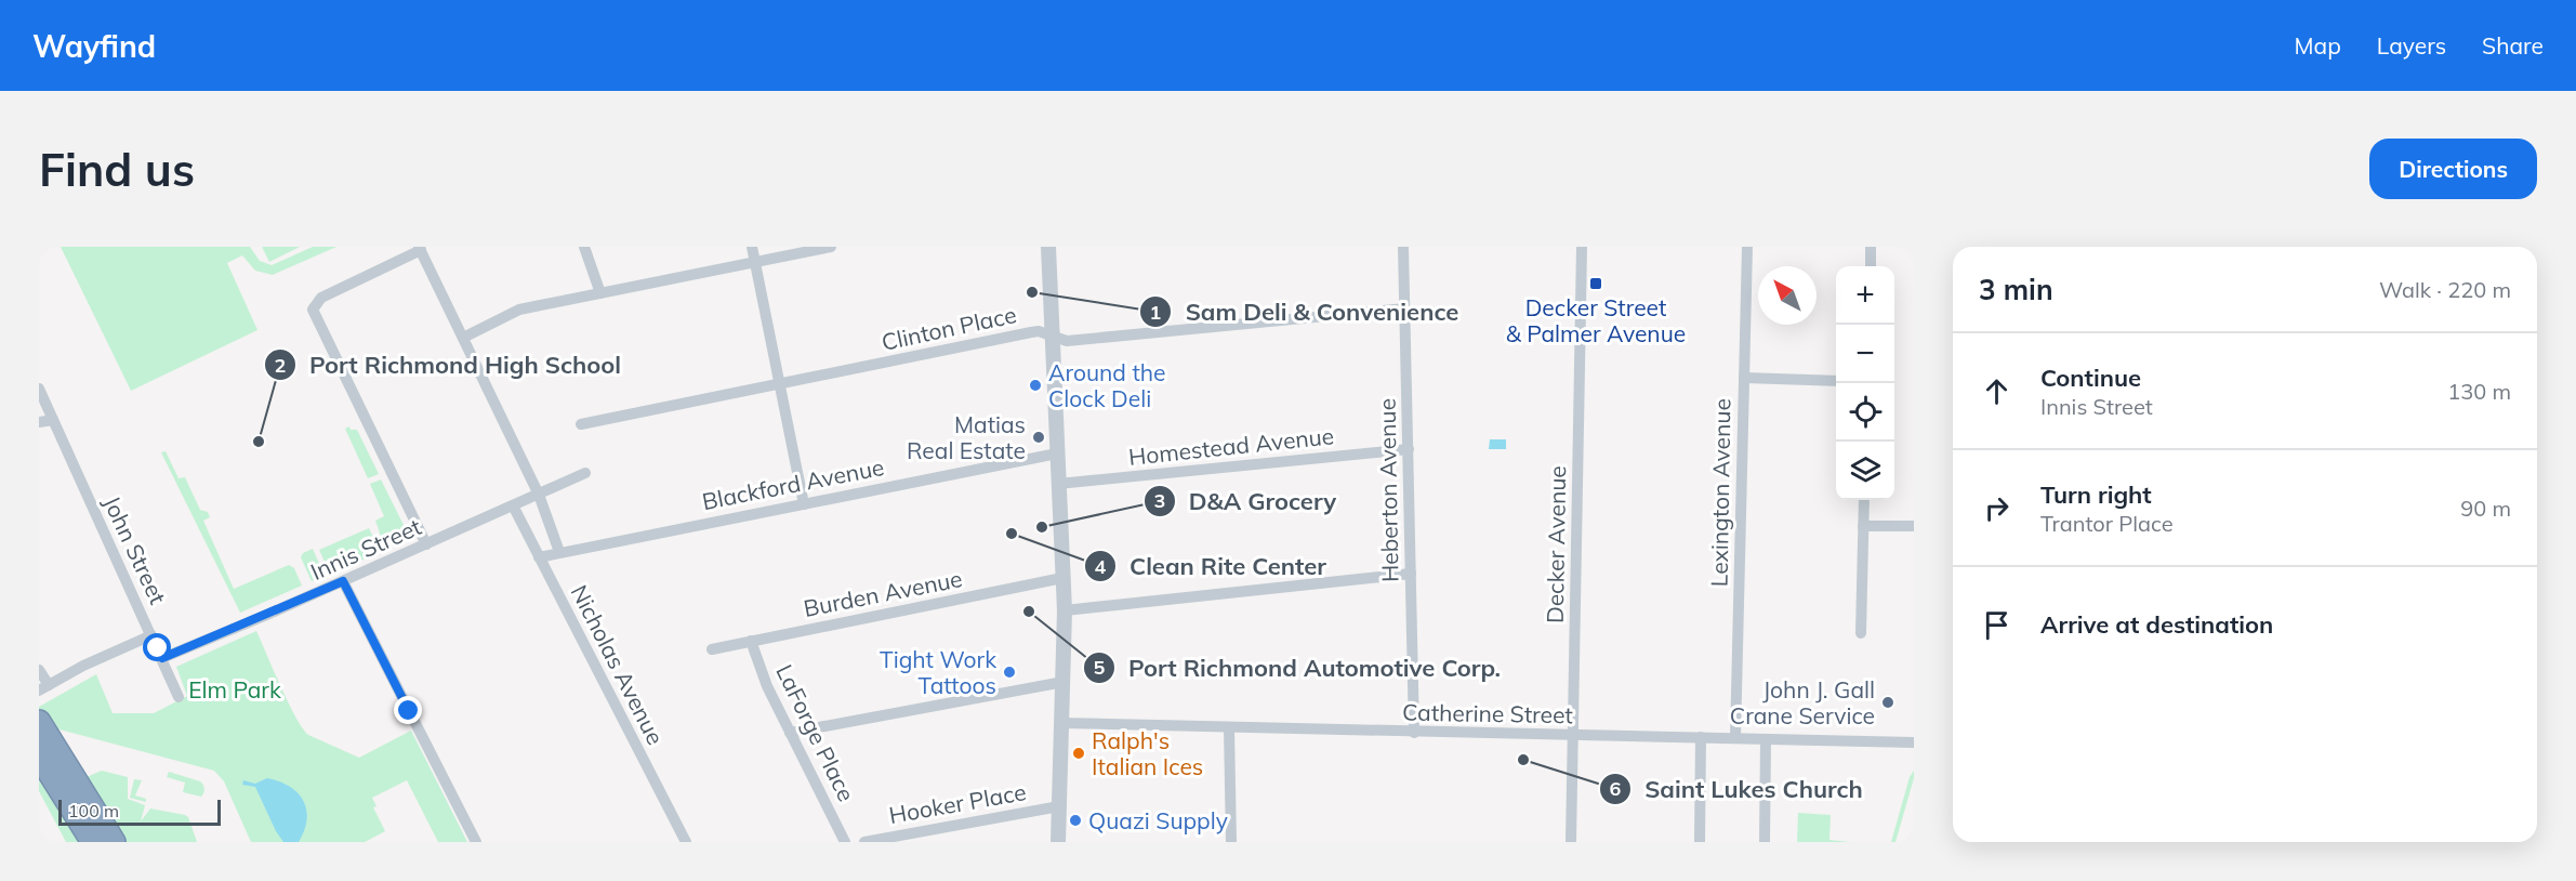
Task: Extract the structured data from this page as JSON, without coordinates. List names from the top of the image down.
{
  "streets": {
    "street": [
      "Clinton Place",
      "Homestead Avenue",
      "Blackford Avenue",
      "Heberton Avenue",
      "Lexington Avenue",
      "Decker Avenue",
      "Innis Street",
      "John Street",
      "Burden Avenue",
      "Nicholas Avenue",
      "Catherine Street",
      "LaForge Place",
      "Hooker Place"
    ]
  },
  "crossings": [
    ["Clinton Place", "Heberton Avenue"],
    ["Homestead Avenue", "Heberton Avenue"],
    ["Blackford Avenue", "Nicholas Avenue"],
    ["Heberton Avenue", "Catherine Street"],
    ["Lexington Avenue", "Catherine Street"],
    ["Decker Avenue", "Catherine Street"],
    ["Innis Street", "John Street"],
    ["Innis Street", "Nicholas Avenue"],
    ["Burden Avenue", "LaForge Place"]
  ],
  "parks": ["Elm Park"],
  "places": {
    "transit": ["Decker Street & Palmer Avenue"],
    "other": [
      "Sam Deli & Convenience",
      "Around the Clock Deli",
      "Matias Real Estate",
      "Port Richmond High School",
      "D&A Grocery",
      "Clean Rite Center",
      "Port Richmond Automotive Corp.",
      "Tight Work Tattoos",
      "John J. Gall Crane Service",
      "Ralph's Italian Ices",
      "Saint Lukes Church",
      "Quazi Supply"
    ]
  },
  "scale_bar": "100 m",
  "north": "top left",
  "page": {
    "header": "Wayfind",
    "nav": ["Map", "Layers", "Share"],
    "buttons": "Directions",
    "title": "Find us",
    "heading": ["3 min", "Walk · 220 m"],
    "map_buttons": ["+", "−"],
    "list": [
      ["Continue", "Innis Street", "130 m"],
      ["Turn right", "Trantor Place", "90 m"],
      "Arrive at destination"
    ],
    "scale": "100 m"
  }
}
